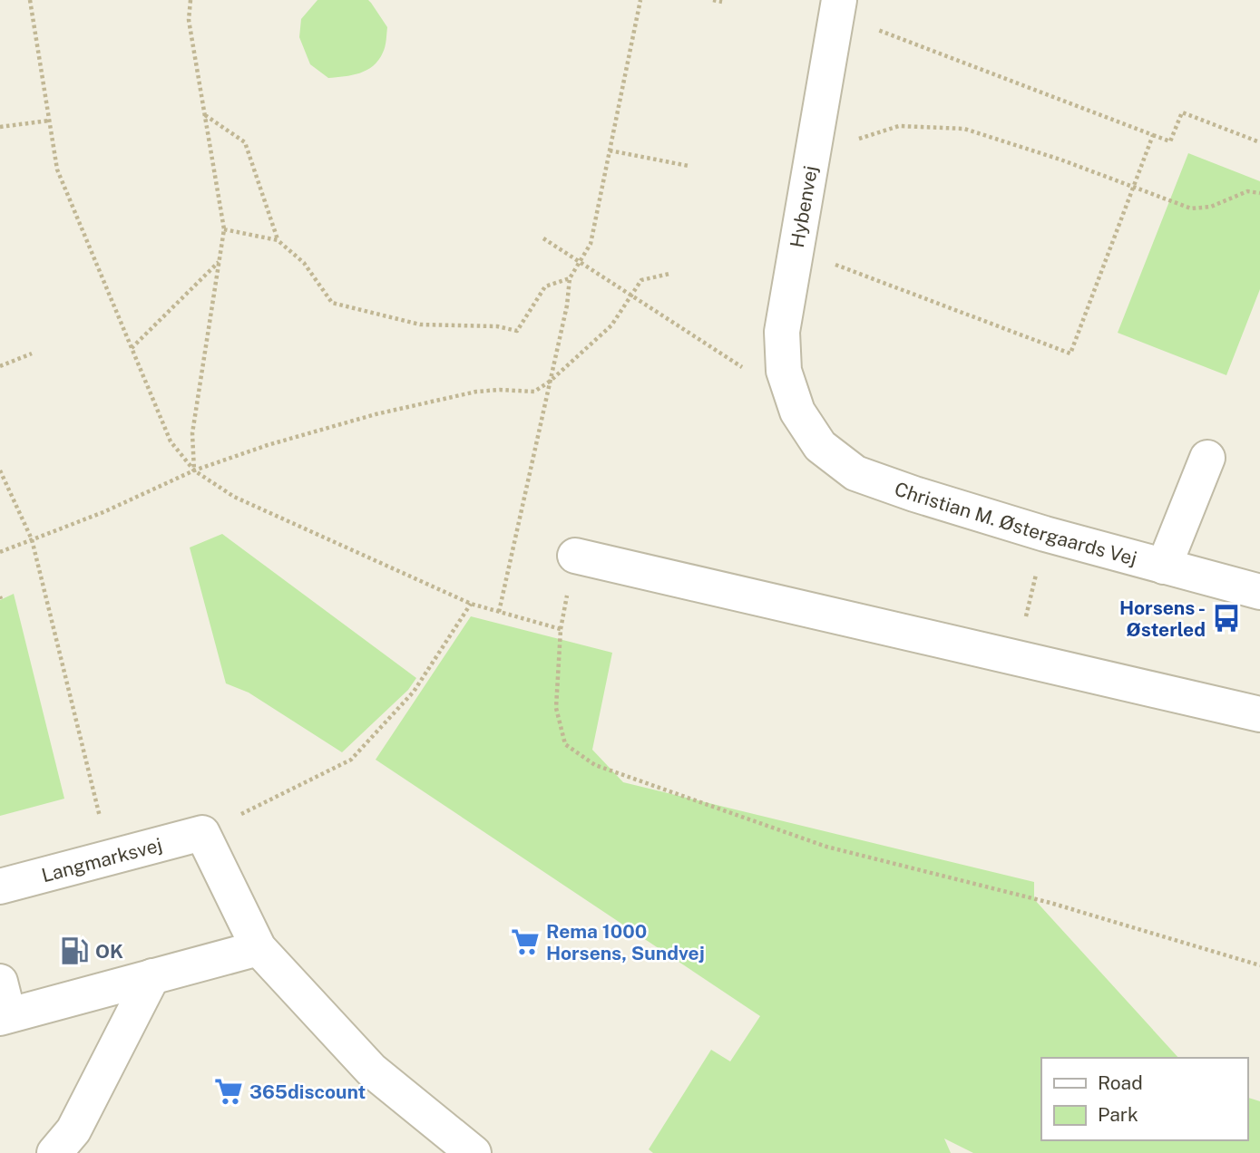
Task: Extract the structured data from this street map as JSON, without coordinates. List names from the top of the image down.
{
  "streets": {
    "street": ["Hybenvej", "Christian M. Østergaards Vej", "Langmarksvej"]
  },
  "crossings": [
    ["Hybenvej", "Christian M. Østergaards Vej"]
  ],
  "places": {
    "bus stop": ["Horsens - Østerled"],
    "supermarket": ["Rema 1000 Horsens, Sundvej", "365discount"],
    "fuel station": ["OK"]
  },
  "legend": ["Road", "Park"]
}
